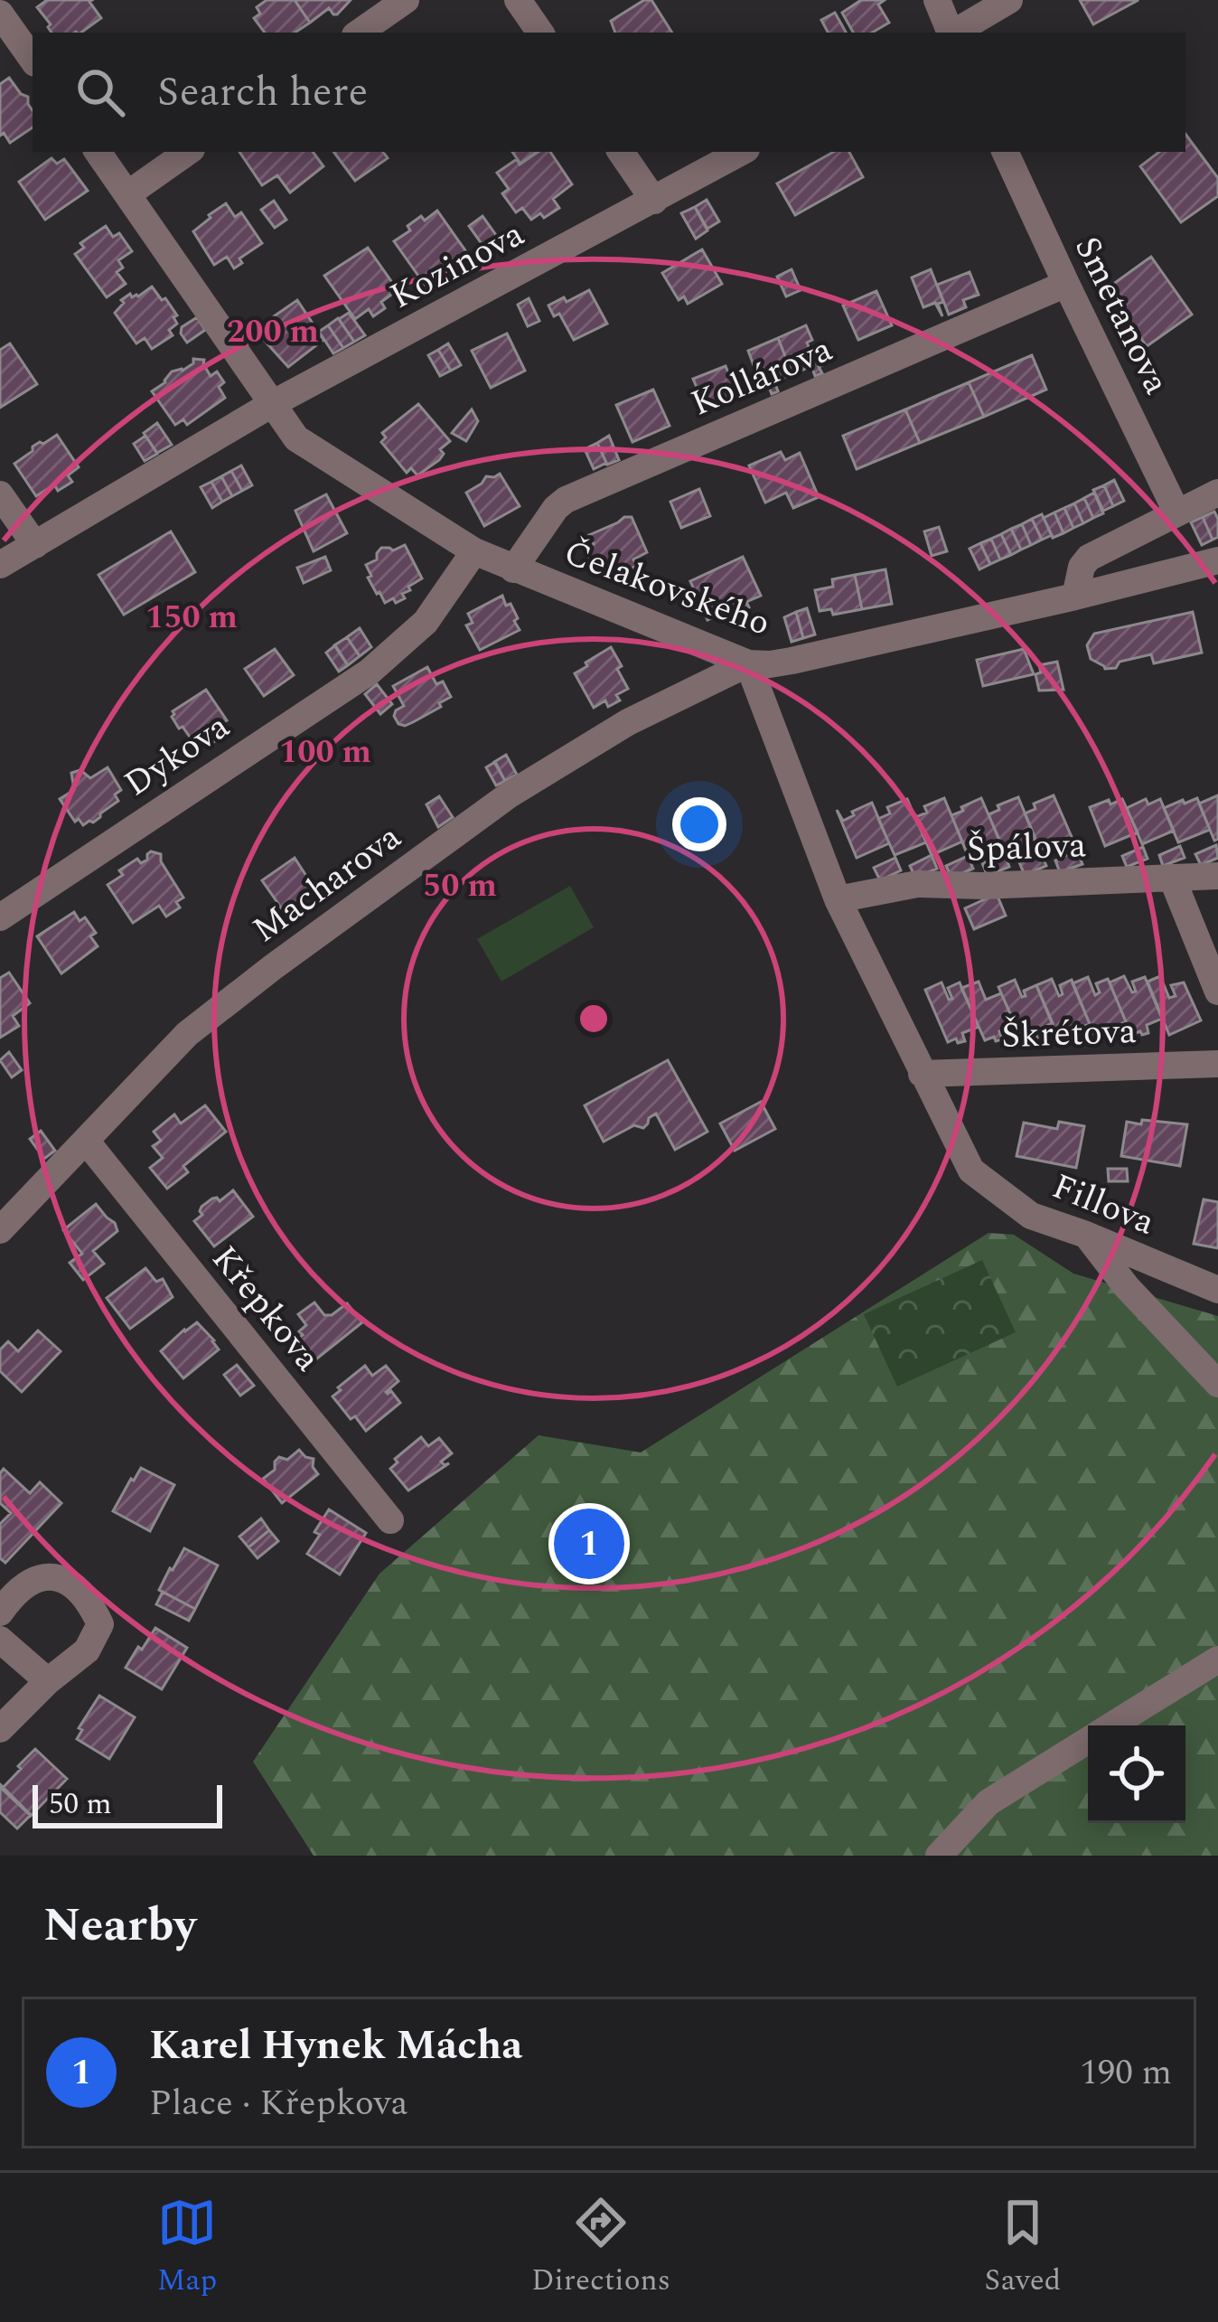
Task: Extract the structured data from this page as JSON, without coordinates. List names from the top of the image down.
{
  "streets": {
    "street": [
      "Kozinova",
      "Smetanova",
      "Kollárova",
      "Čelakovského",
      "Dykova",
      "Špálova",
      "Macharova",
      "Škrétova",
      "Fillova",
      "Křepkova"
    ]
  },
  "crossings": [
    ["Kozinova", "Čelakovského"],
    ["Smetanova", "Kollárova"],
    ["Kollárova", "Čelakovského"],
    ["Čelakovského", "Dykova"],
    ["Čelakovského", "Macharova"],
    ["Macharova", "Křepkova"],
    ["Škrétova", "Fillova"]
  ],
  "scale_bar": "50 m",
  "page": {
    "search": "Search here",
    "pins": "1",
    "scale": "50 m",
    "heading": "Nearby",
    "list": [
      {
        "mark": "1",
        "name": "Karel Hynek Mácha",
        "note": "Place · Křepkova",
        "value": "190 m"
      }
    ],
    "nav": ["Map", "Directions", "Saved"]
  },
  "rings": [
    "200 m",
    "150 m",
    "100 m",
    "50 m"
  ]
}
